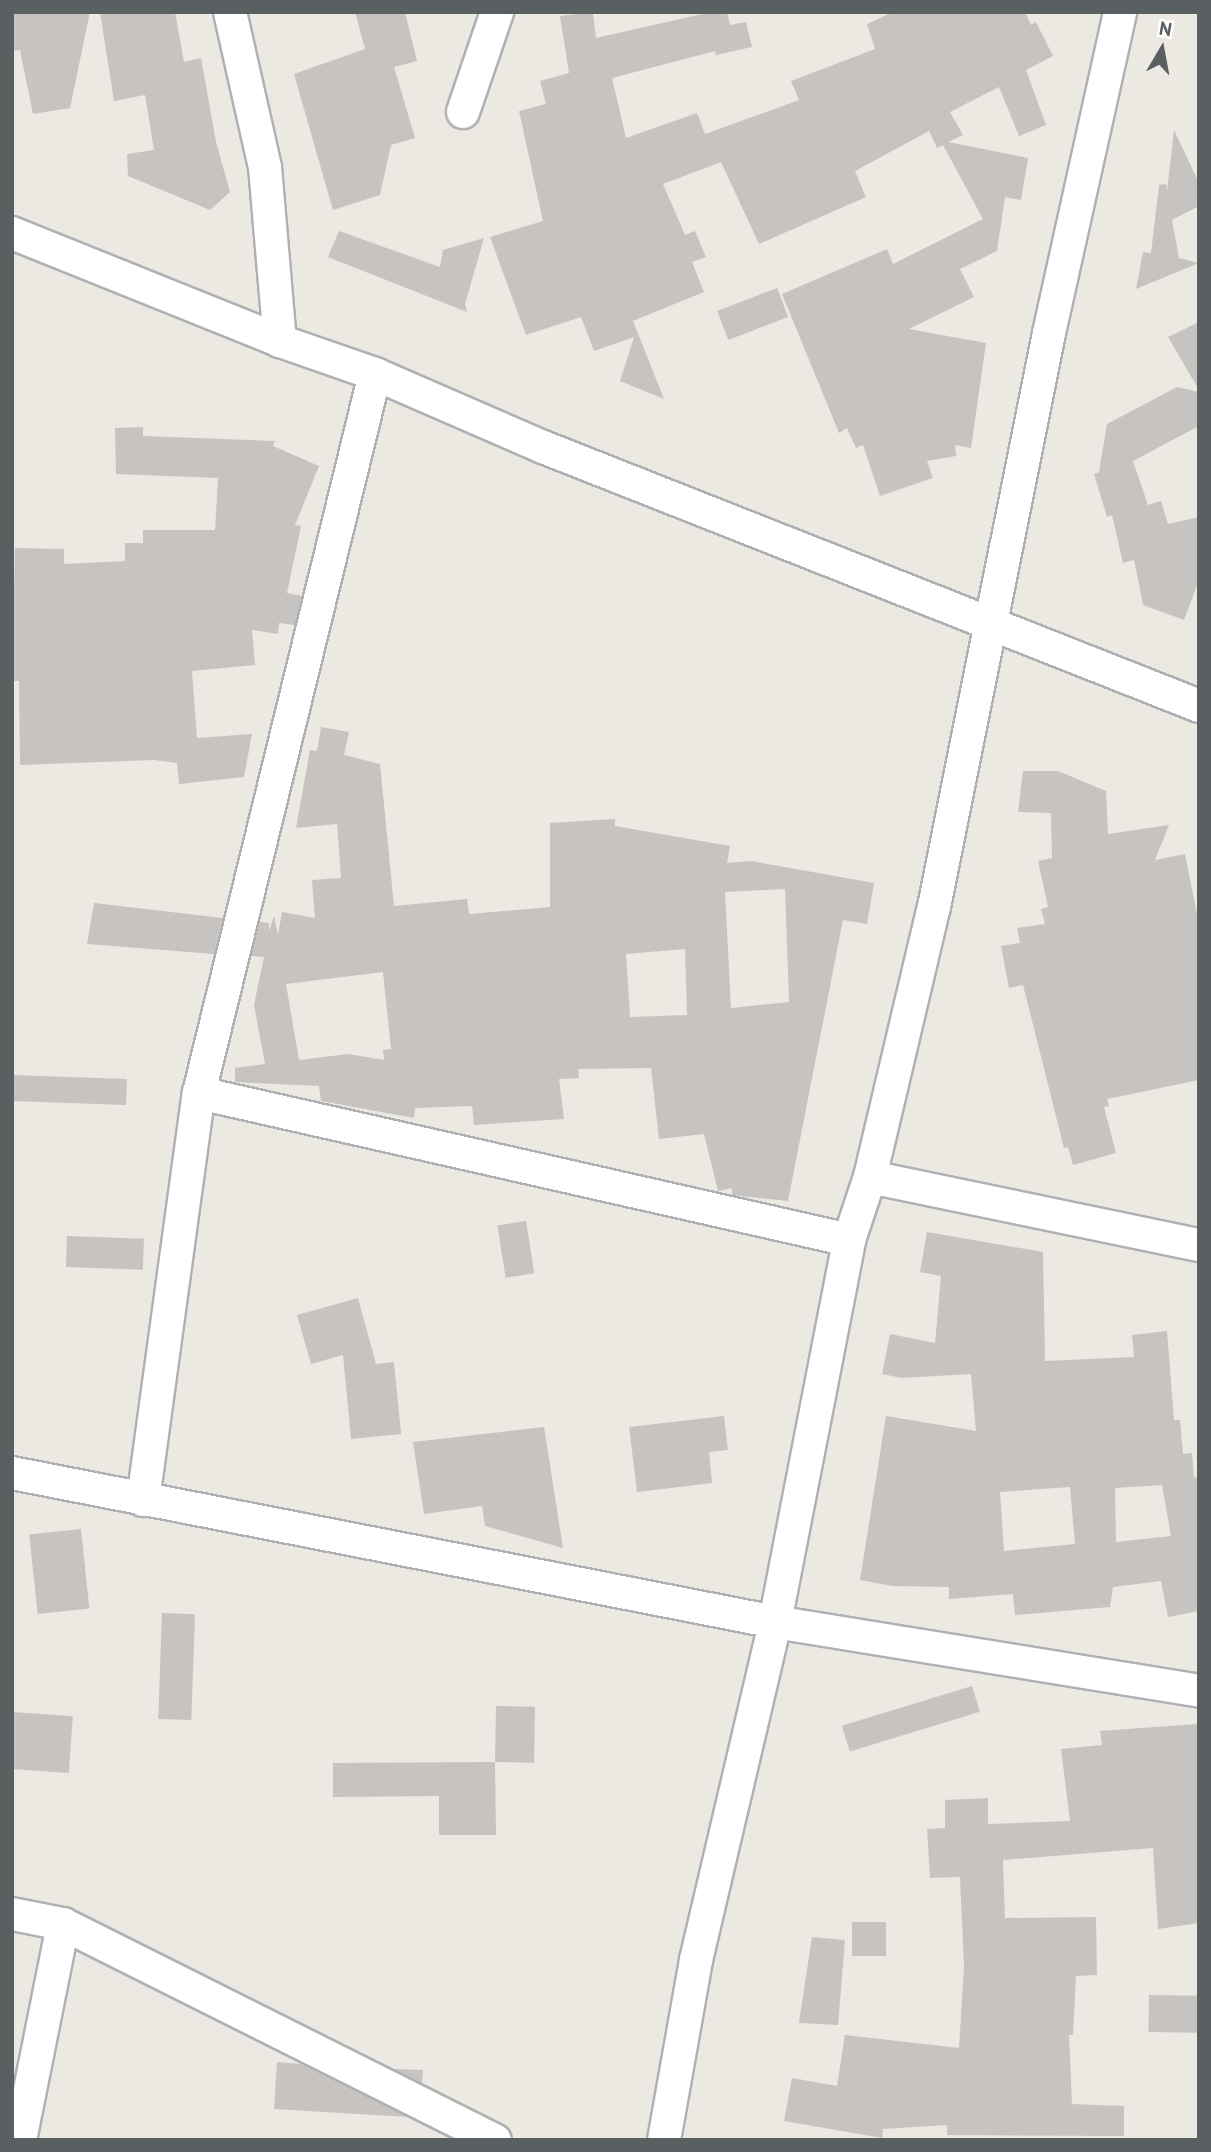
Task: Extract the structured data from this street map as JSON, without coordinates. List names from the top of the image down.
{
  "north": "top"
}
